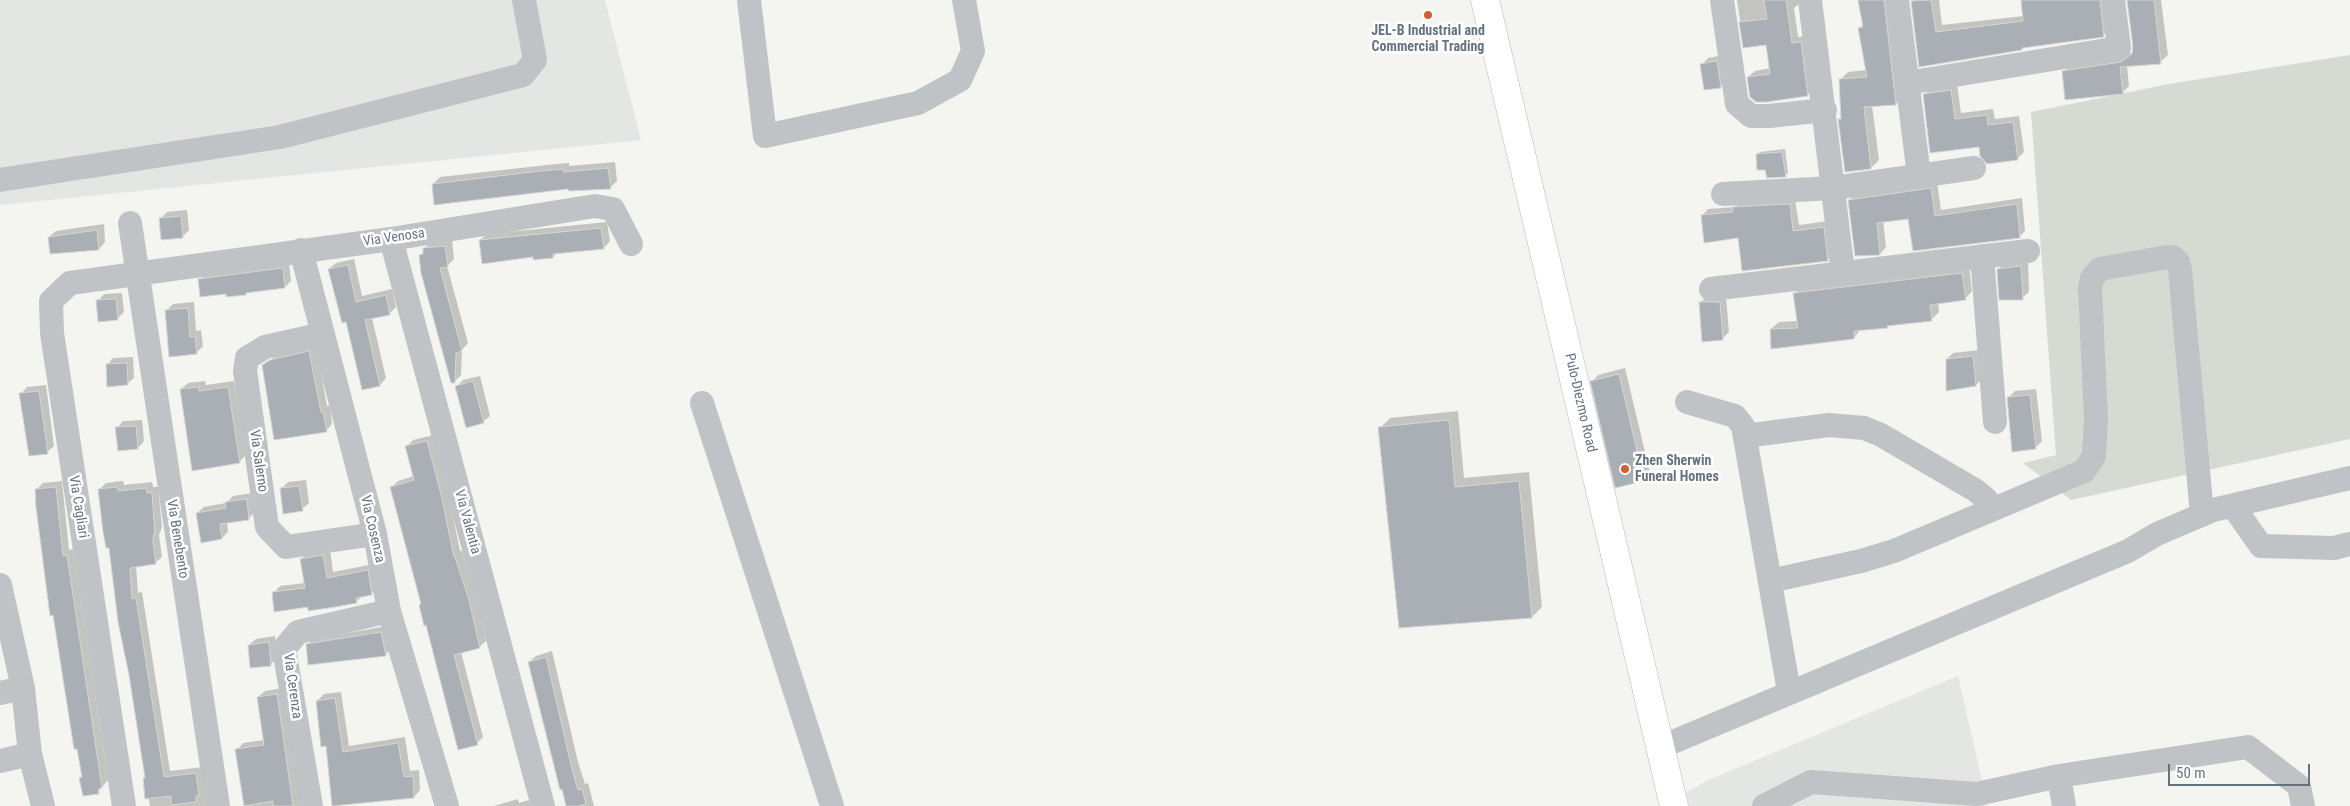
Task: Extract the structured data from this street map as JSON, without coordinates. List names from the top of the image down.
{
  "streets": {
    "main road": ["Pulo-Diezmo Road"],
    "street": [
      "Via Venosa",
      "Via Salerno",
      "Via Cagliari",
      "Via Valentia",
      "Via Cosenza",
      "Via Benebento",
      "Via Cerenza"
    ]
  },
  "crossings": [
    ["Via Venosa", "Via Cagliari"],
    ["Via Venosa", "Via Valentia"],
    ["Via Venosa", "Via Cosenza"],
    ["Via Venosa", "Via Benebento"],
    ["Via Salerno", "Via Cosenza"],
    ["Via Cagliari", "Via Benebento"],
    ["Via Cosenza", "Via Cerenza"]
  ],
  "places": ["JEL-B Industrial and Commercial Trading", "Zhen Sherwin Funeral Homes"],
  "scale_bar": "50 m"
}
